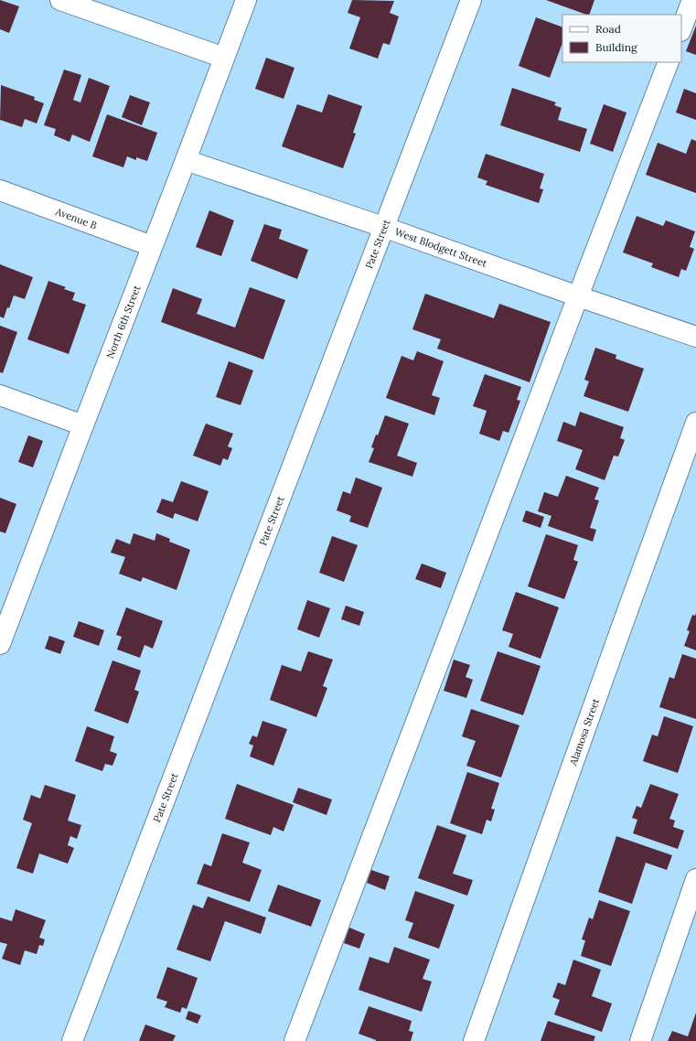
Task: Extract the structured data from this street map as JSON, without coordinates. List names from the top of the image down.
{
  "streets": {
    "street": [
      "Avenue B",
      "Pate Street",
      "West Blodgett Street",
      "North 6th Street",
      "Alamosa Street"
    ]
  },
  "crossings": [
    ["Avenue B", "North 6th Street"],
    ["Pate Street", "West Blodgett Street"],
    ["West Blodgett Street", "North 6th Street"]
  ],
  "legend": ["Road", "Building"]
}
